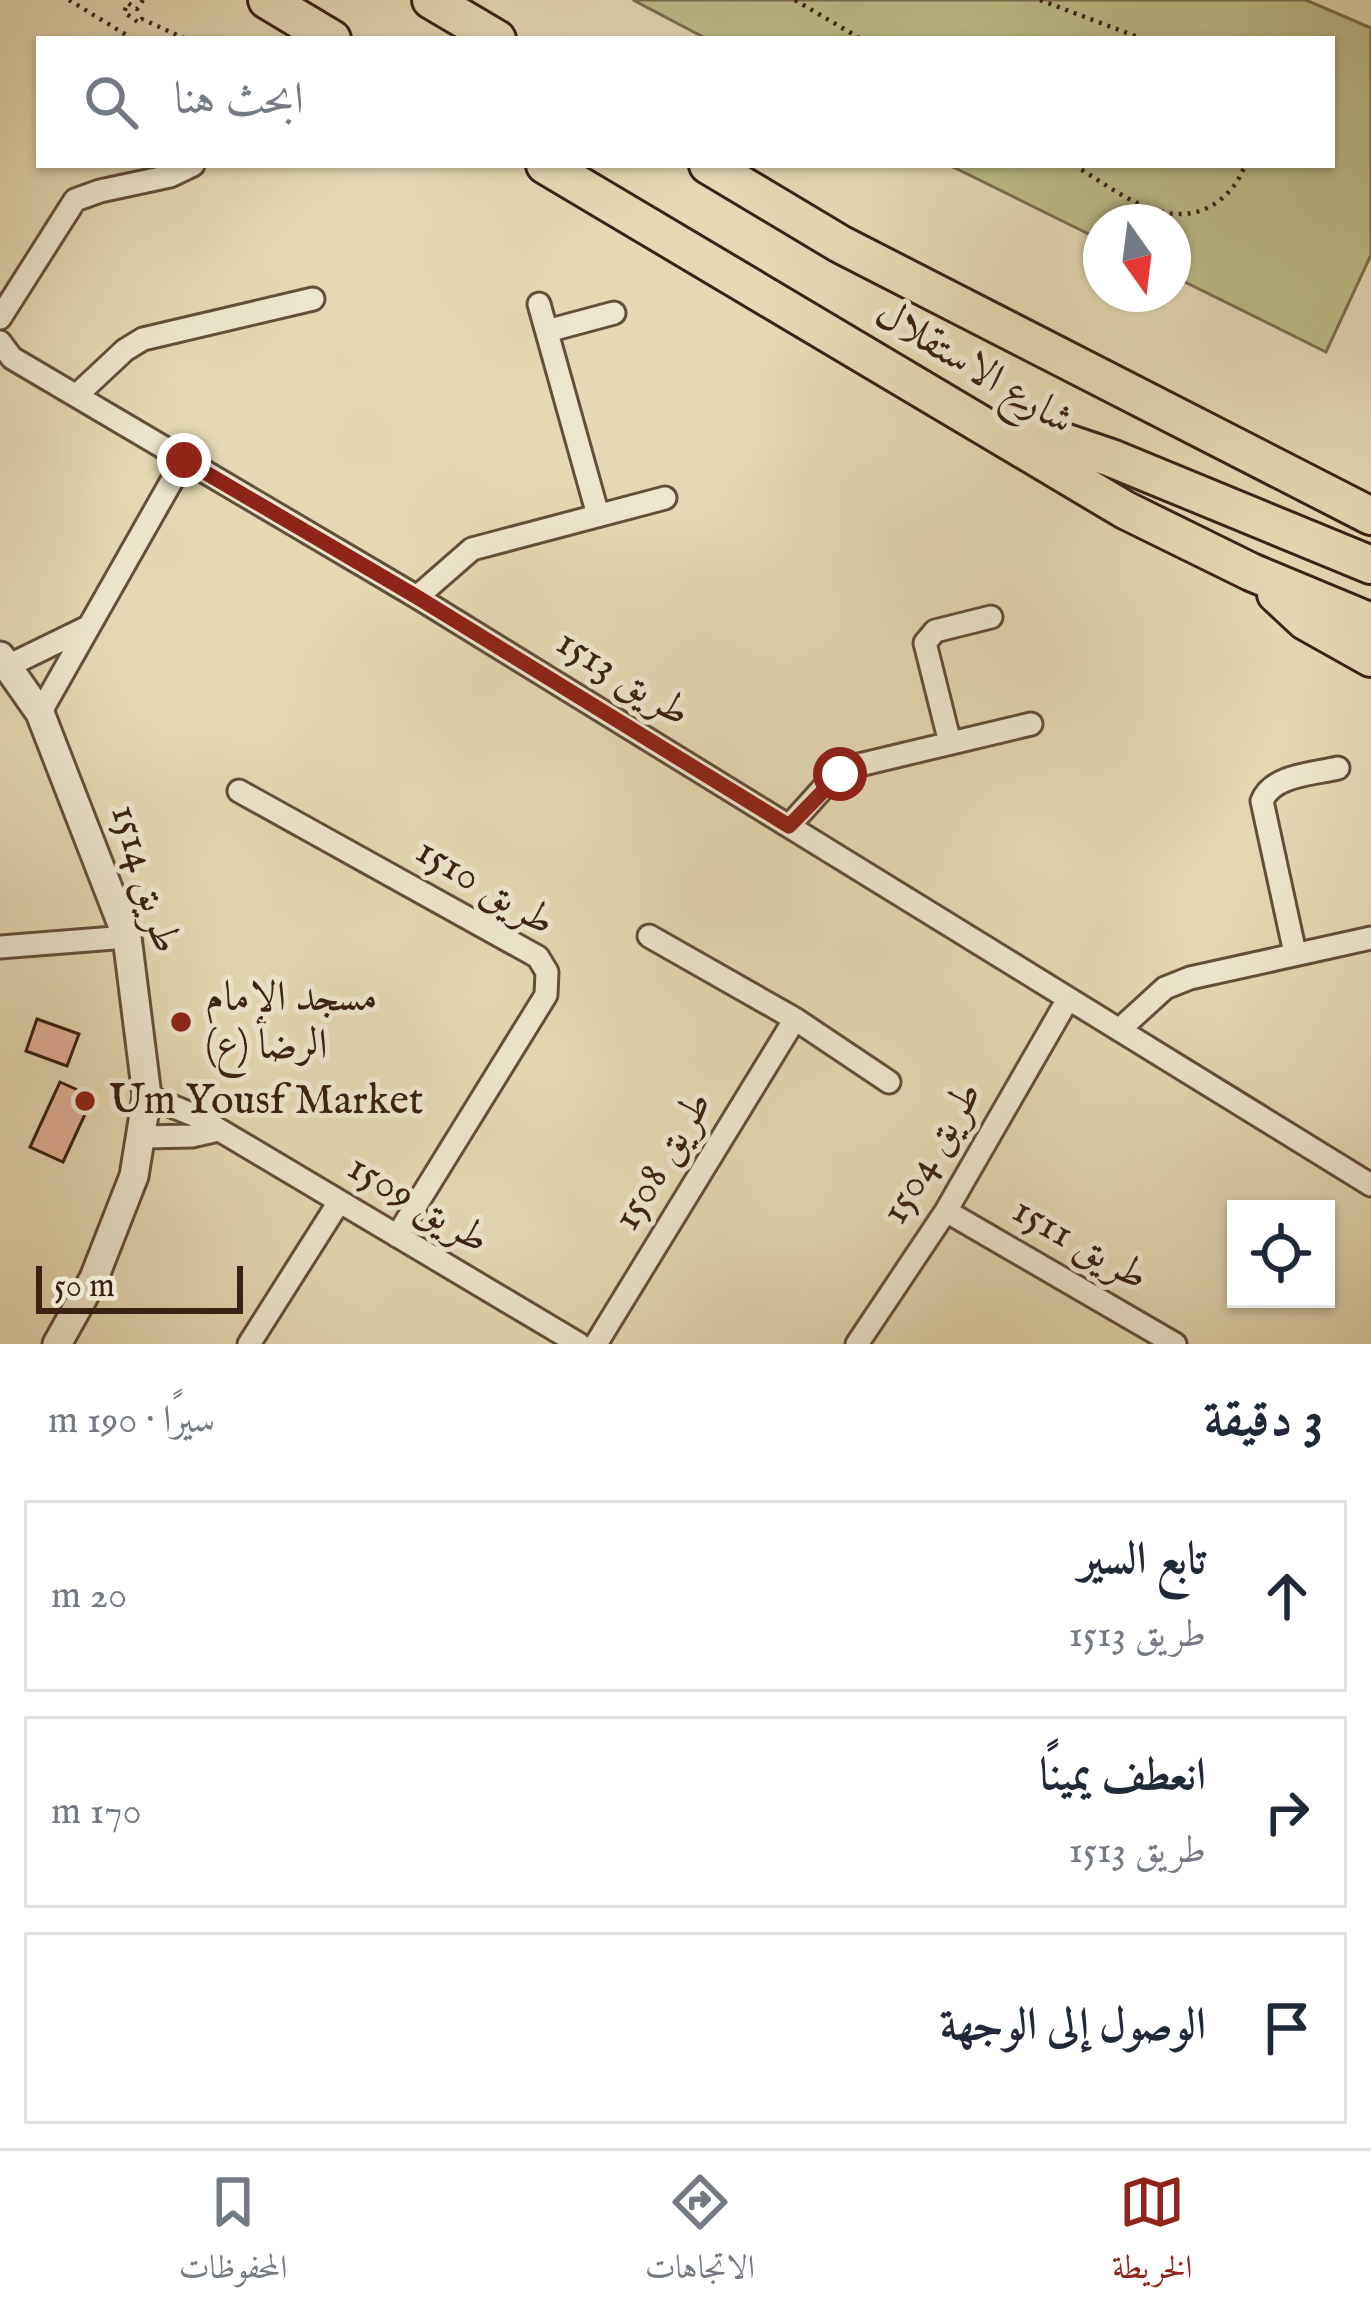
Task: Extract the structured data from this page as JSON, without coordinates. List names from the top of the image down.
{
  "streets": {
    "main road": ["شارع الاستقلال"],
    "street": [
      "طريق 1513",
      "طريق 1514",
      "طريق 1510",
      "طريق 1504",
      "طريق 1508",
      "طريق 1509",
      "طريق 1511"
    ]
  },
  "crossings": [
    ["طريق 1513", "طريق 1504"],
    ["طريق 1514", "طريق 1509"],
    ["طريق 1510", "طريق 1509"],
    ["طريق 1504", "طريق 1511"]
  ],
  "places": ["مسجد الإمام الرضا (ع)", "Um Yousf Market"],
  "scale_bar": "50 m",
  "north": "bottom",
  "page": {
    "search": "ابحث هنا",
    "scale": "50 m",
    "heading": ["3 دقيقة", "سيرًا · 190 m"],
    "list": [
      ["تابع السير", "طريق 1513", "20 m"],
      ["انعطف يمينًا", "طريق 1513", "170 m"],
      "الوصول إلى الوجهة"
    ],
    "nav": ["الخريطة", "الاتجاهات", "المحفوظات"]
  }
}
